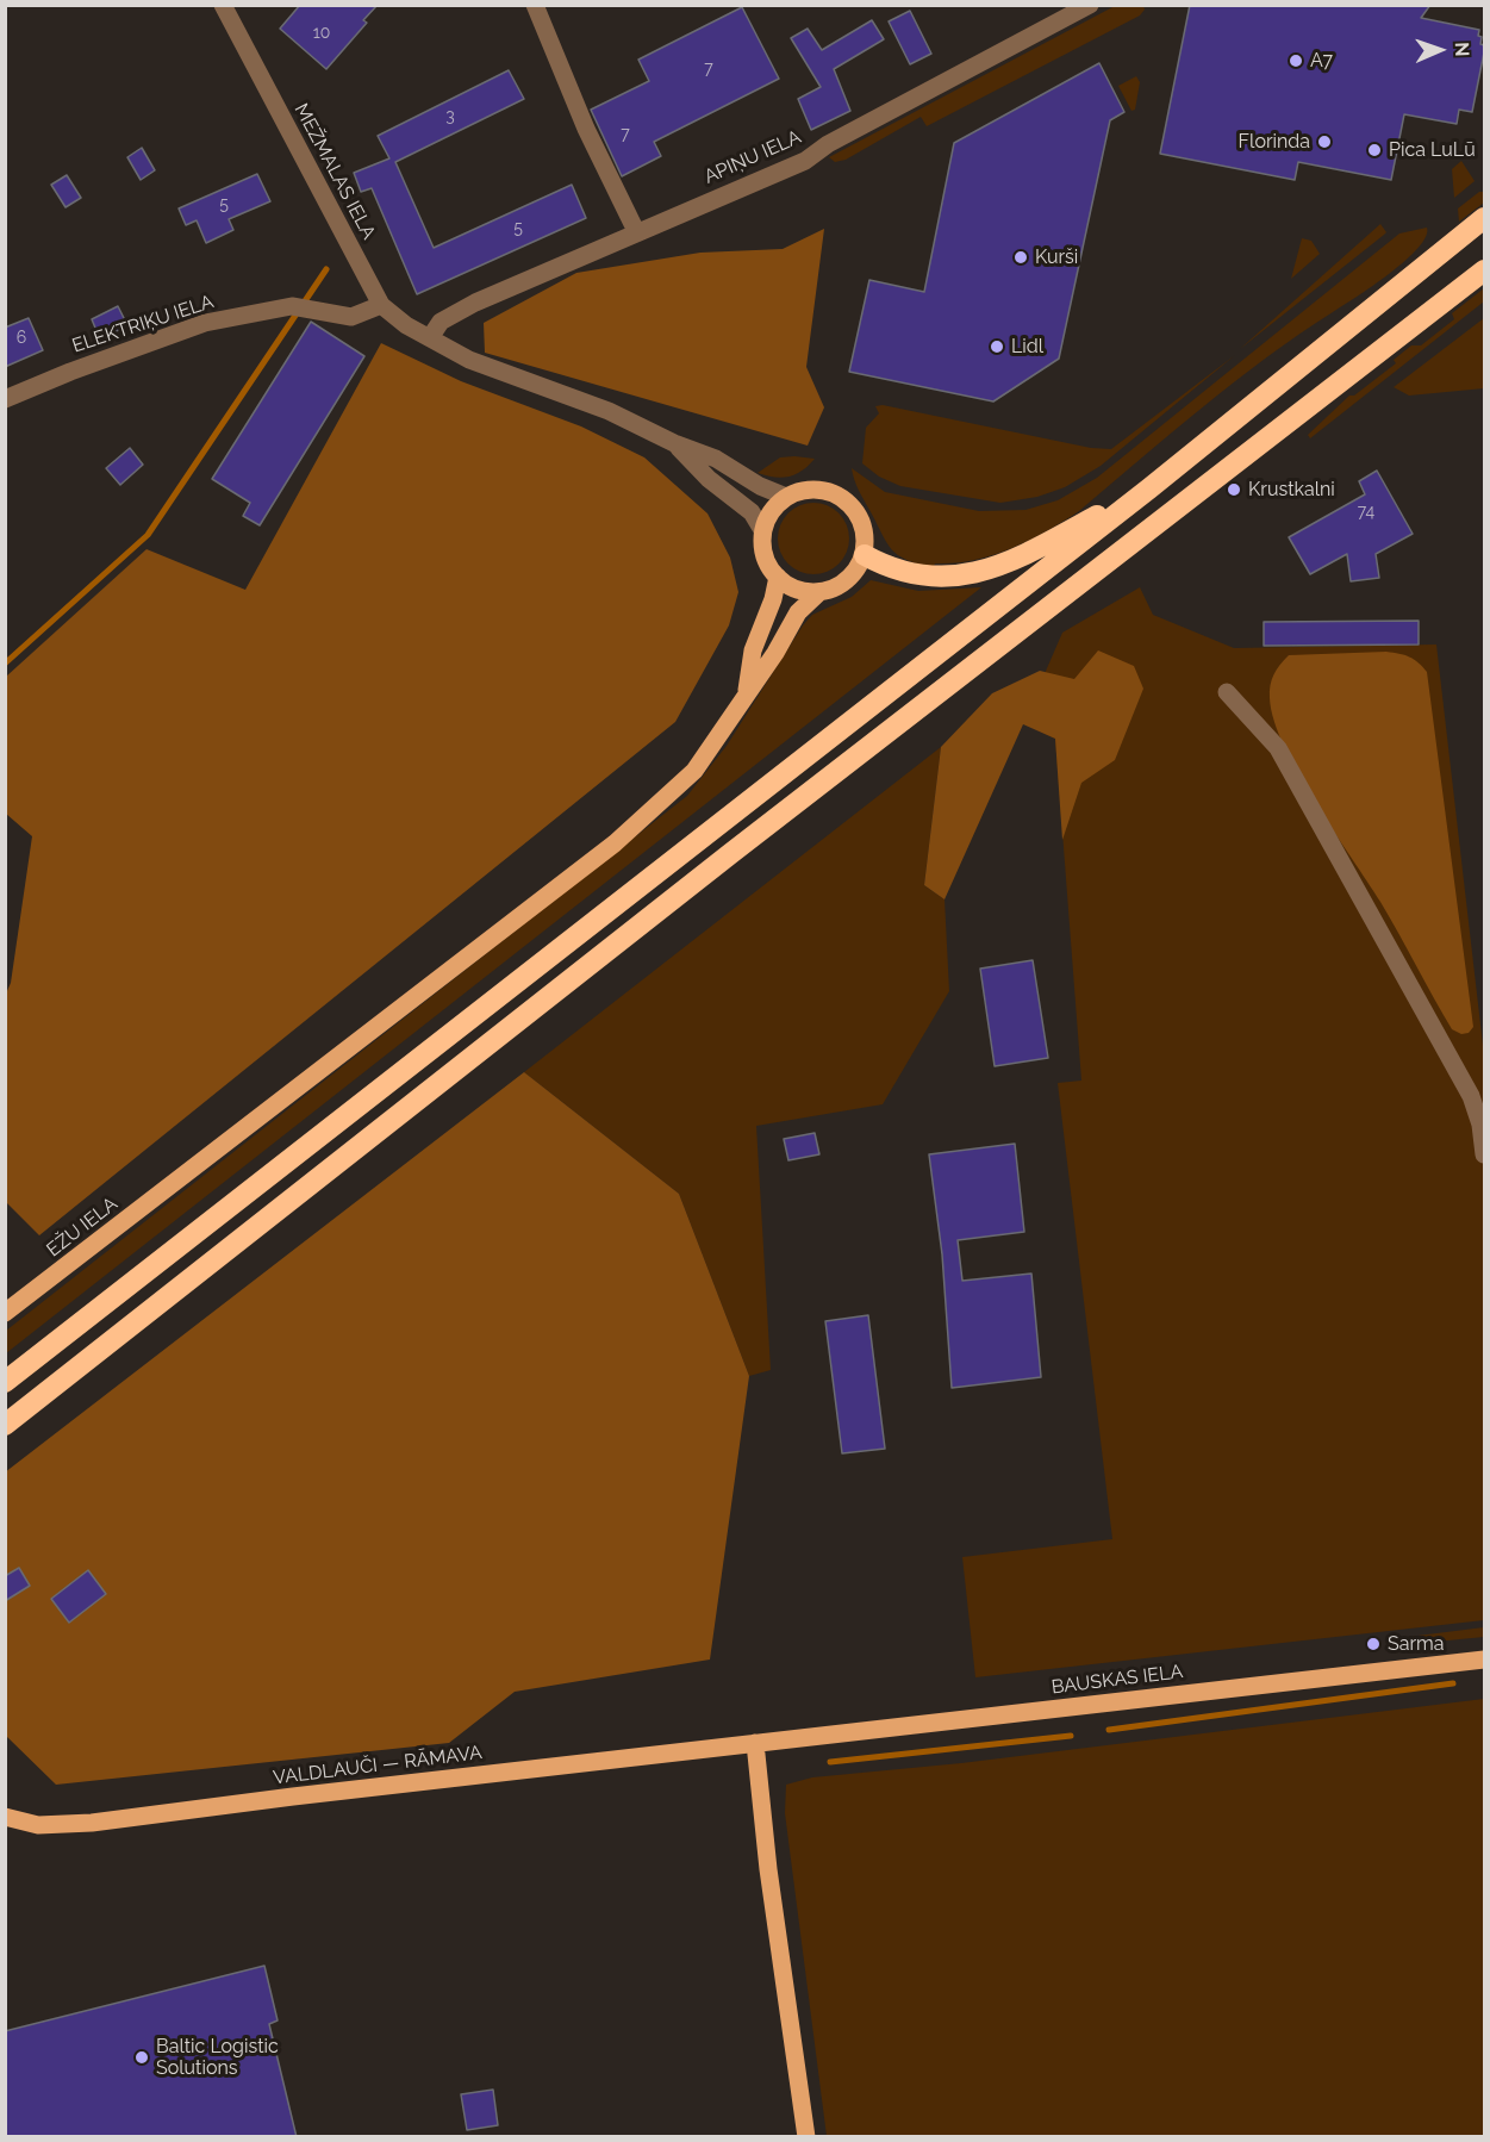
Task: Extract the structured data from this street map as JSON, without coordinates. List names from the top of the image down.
{
  "streets": {
    "main road": ["EŽU IELA", "BAUSKAS IELA", "VALDLAUČI — RĀMAVA"],
    "street": ["APIŅU IELA", "MEŽMALAS IELA", "ELEKTRIĶU IELA"]
  },
  "crossings": [
    ["APIŅU IELA", "MEŽMALAS IELA"],
    ["MEŽMALAS IELA", "ELEKTRIĶU IELA"],
    ["BAUSKAS IELA", "VALDLAUČI — RĀMAVA"]
  ],
  "places": [
    "A7",
    "Florinda",
    "Pica LuLū",
    "Kurši",
    "Lidl",
    "Krustkalni",
    "Sarma",
    "Baltic Logistic Solutions"
  ],
  "house_numbers": [
    "10",
    "7",
    "3",
    "7",
    "5",
    "5",
    "6",
    "74"
  ],
  "north": "right"
}
